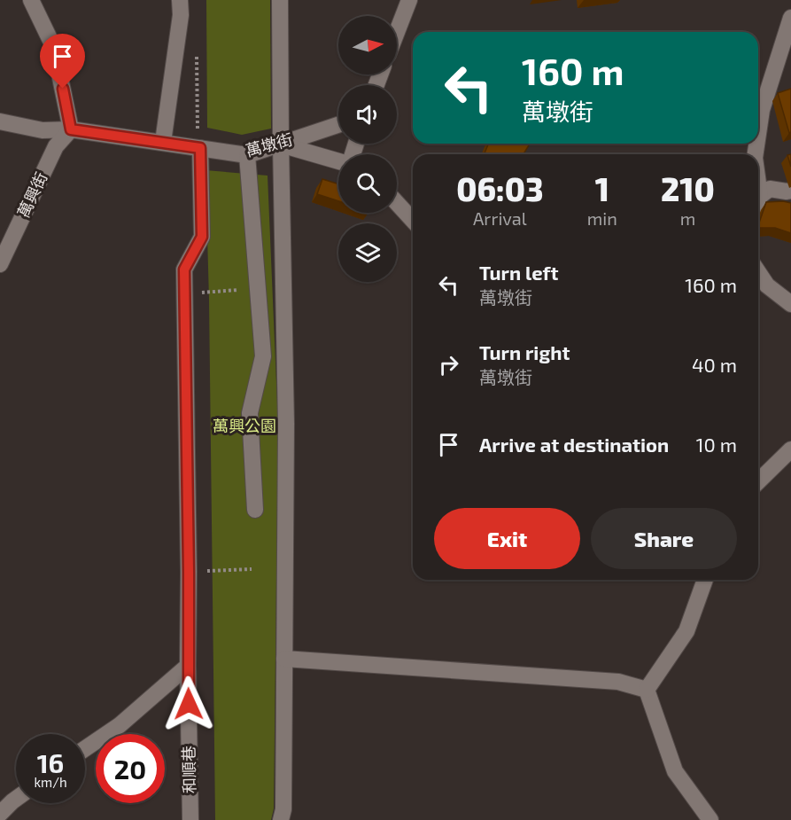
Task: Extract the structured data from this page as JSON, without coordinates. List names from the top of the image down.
{
  "streets": {
    "street": ["萬墩街", "萬興街", "和順巷"]
  },
  "crossings": [
    ["萬墩街", "萬興街"],
    ["萬墩街", "和順巷"]
  ],
  "parks": ["萬興公園"],
  "north": "right",
  "page": {
    "turn": ["160 m", "萬墩街"],
    "eta": [
      "06:03",
      "Arrival",
      "1",
      "min",
      "210",
      "m"
    ],
    "list": [
      {
        "name": "Turn left",
        "note": "萬墩街",
        "value": "160 m"
      },
      {
        "name": "Turn right",
        "note": "萬墩街",
        "value": "40 m"
      },
      {
        "name": "Arrive at destination",
        "value": "10 m"
      }
    ],
    "buttons": ["Exit", "Share"],
    "speed": "16 km/h",
    "limit": "20"
  }
}
